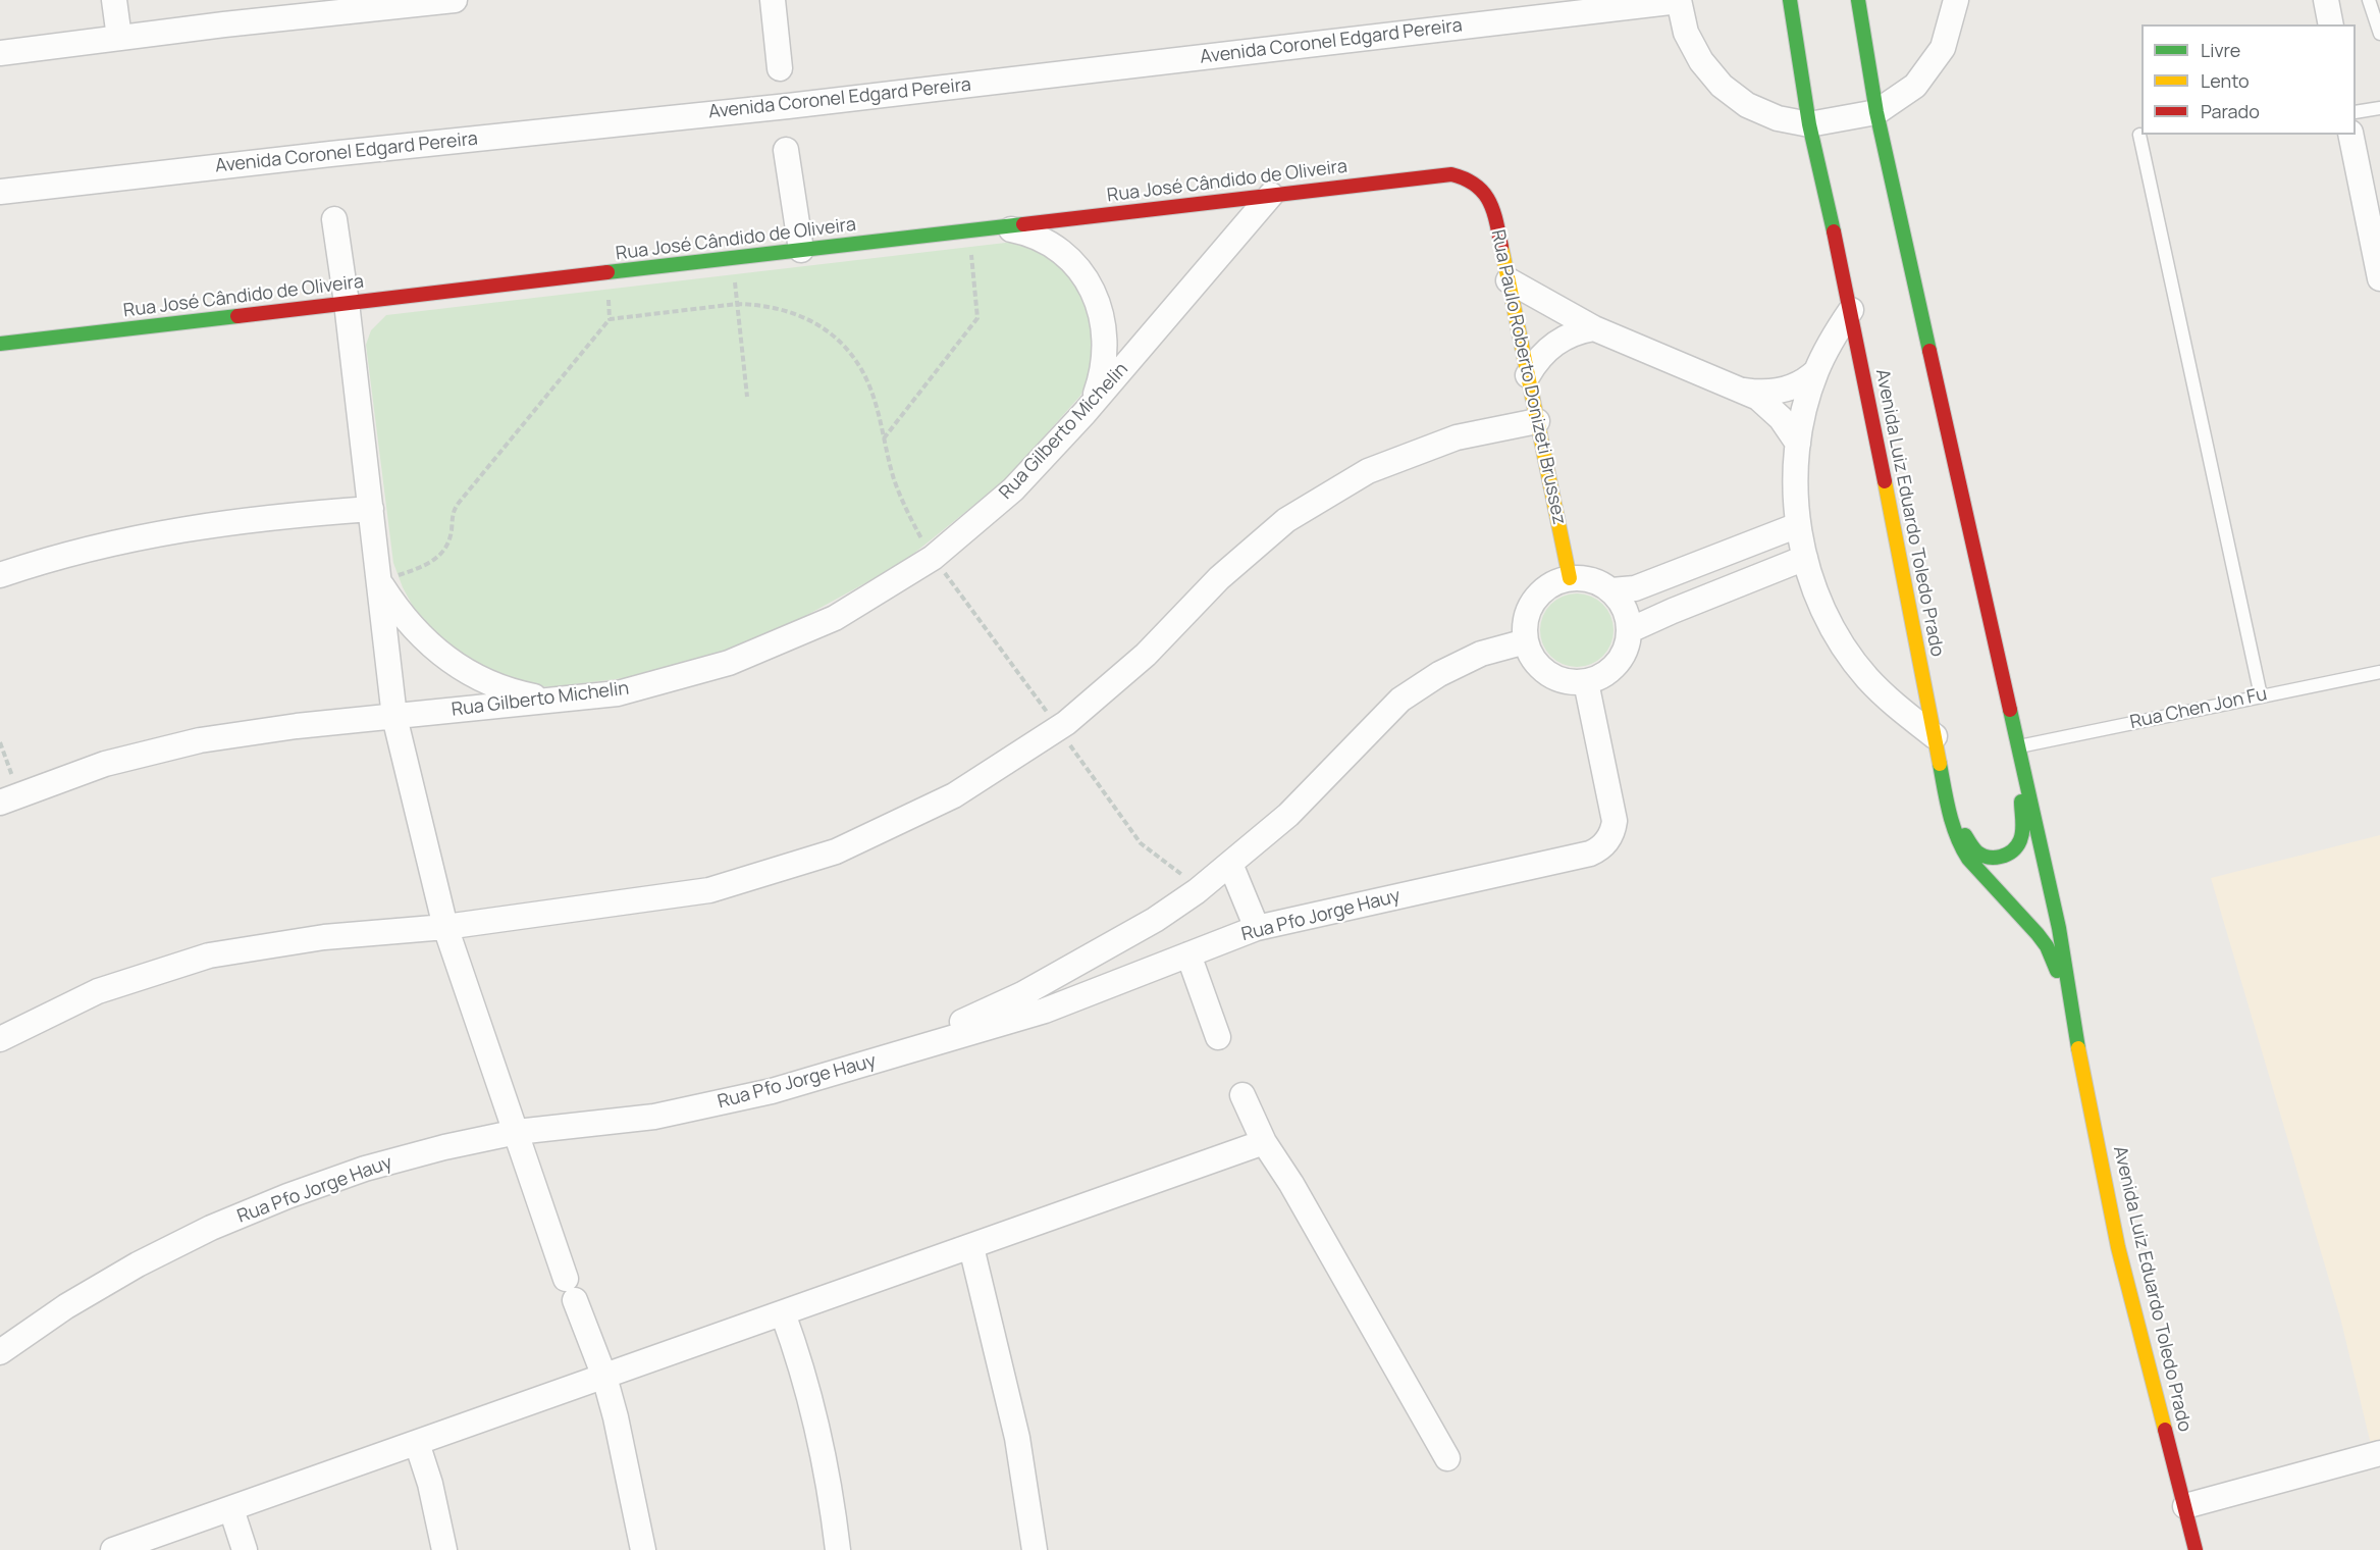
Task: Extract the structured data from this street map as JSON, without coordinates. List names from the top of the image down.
{
  "streets": {
    "main road": ["Rua José Cândido de Oliveira", "Rua Paulo Roberto Donizeti Brussez", "Avenida Luiz Eduardo Toledo Prado"],
    "street": ["Avenida Coronel Edgard Pereira", "Rua Gilberto Michelin", "Rua Pfo Jorge Hauy"],
    "lane": ["Rua Chen Jon Fu"]
  },
  "crossings": [
    ["Rua José Cândido de Oliveira", "Rua Paulo Roberto Donizeti Brussez"],
    ["Rua José Cândido de Oliveira", "Rua Gilberto Michelin"],
    ["Rua Paulo Roberto Donizeti Brussez", "Rua Pfo Jorge Hauy"],
    ["Avenida Luiz Eduardo Toledo Prado", "Rua Chen Jon Fu"]
  ],
  "legend": ["Livre", "Lento", "Parado"]
}
